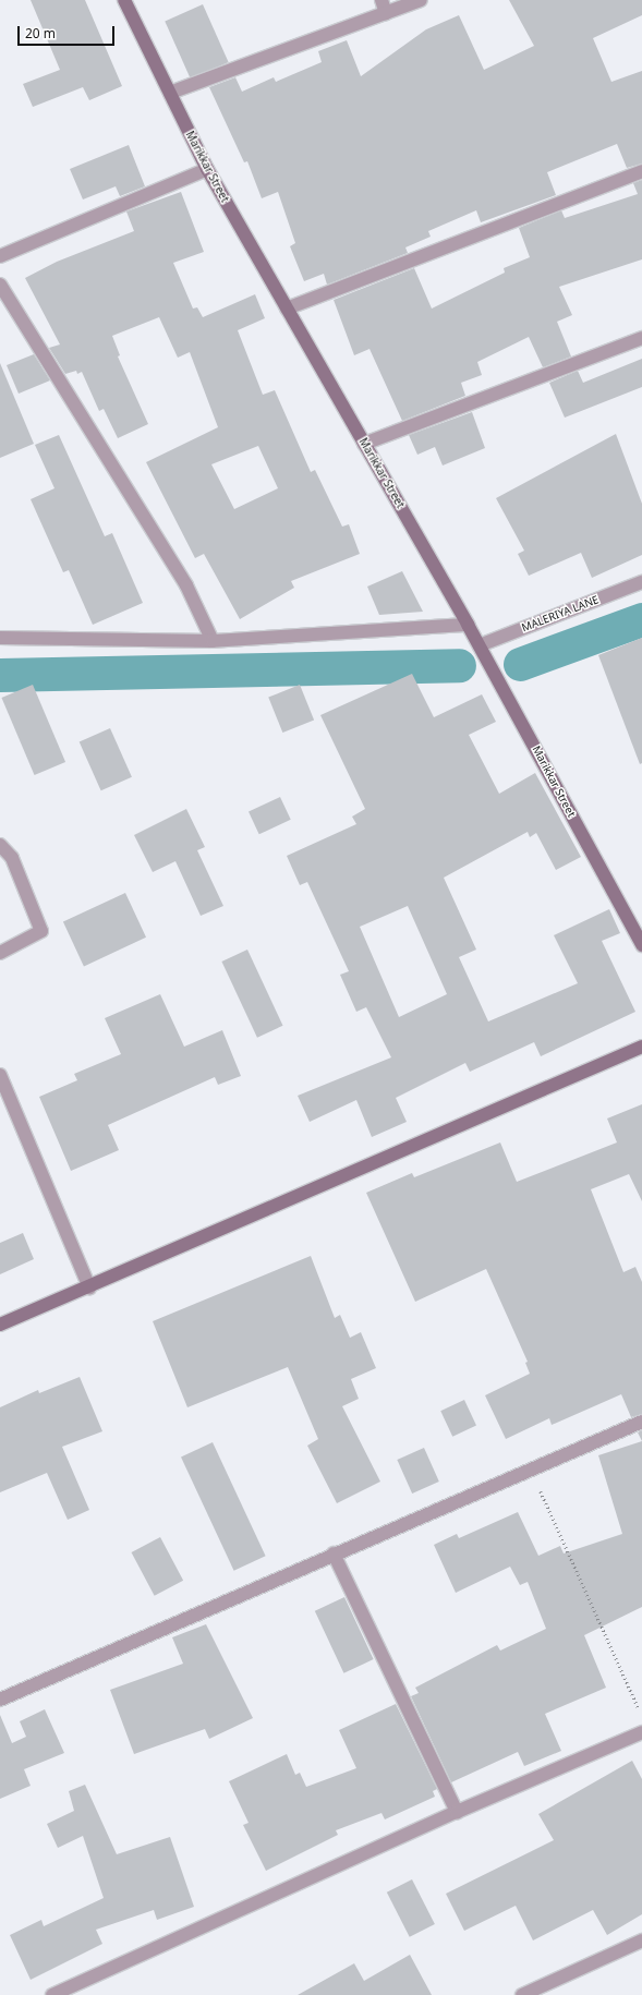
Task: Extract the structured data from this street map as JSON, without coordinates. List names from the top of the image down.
{
  "streets": {
    "street": ["Marikkar Street", "MALERIYA LANE"]
  },
  "crossings": [
    ["Marikkar Street", "MALERIYA LANE"]
  ],
  "scale_bar": "20 m"
}
